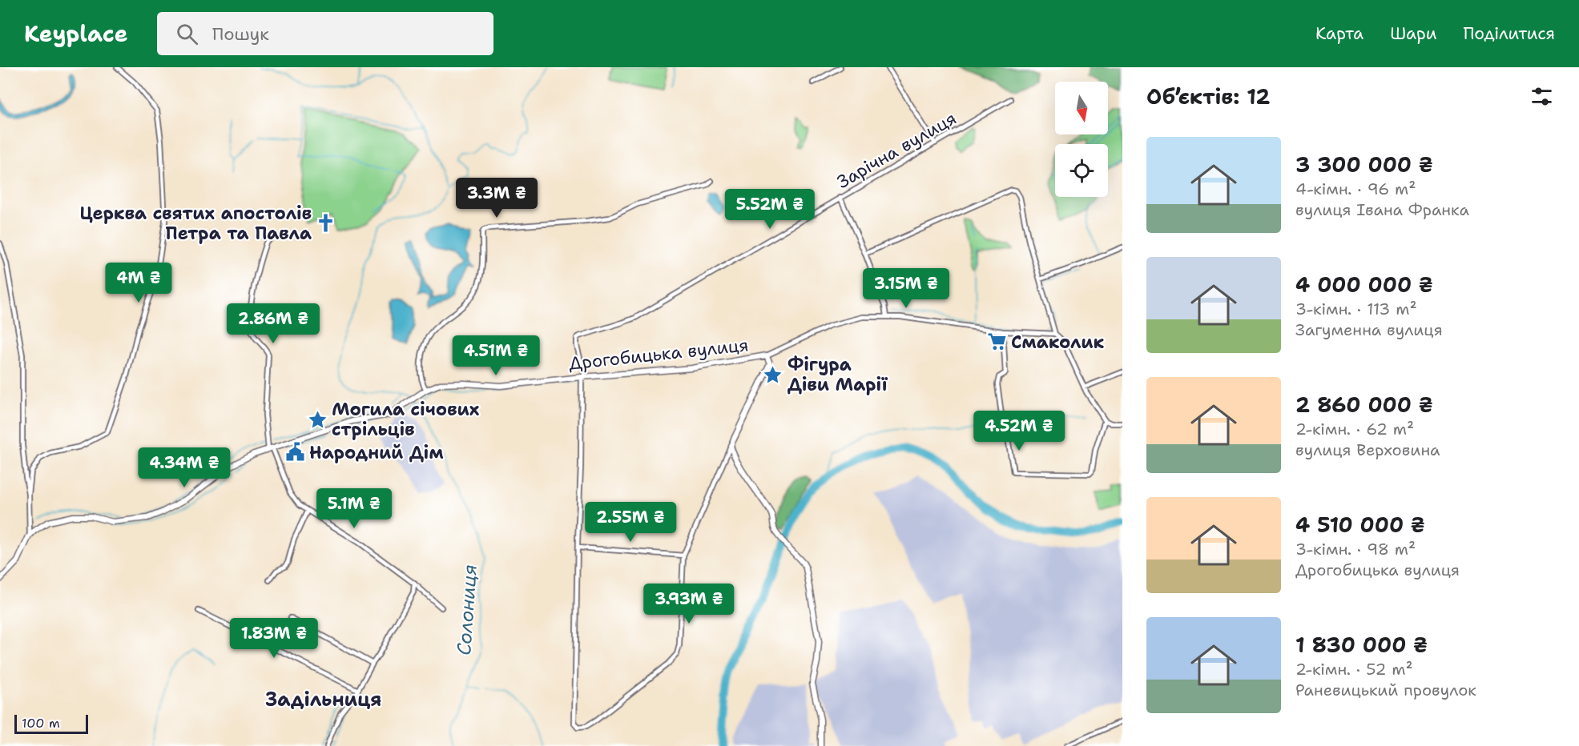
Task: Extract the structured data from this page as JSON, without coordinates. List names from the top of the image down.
{
  "streets": {
    "street": ["Зарічна вулиця", "Дрогобицька вулиця"]
  },
  "crossings": [
    ["Зарічна вулиця", "Дрогобицька вулиця"]
  ],
  "districts": ["Задільниця"],
  "water": ["Солониця"],
  "places": {
    "church": ["Церква святих апостолів Петра та Павла"],
    "supermarket": ["Смаколик"],
    "place": ["Фігура Діви Марії", "Могила січових стрільців"],
    "public building": ["Народний Дім"]
  },
  "scale_bar": "100 m",
  "north": "bottom",
  "page": {
    "header": "Keyplace",
    "search": "Пошук",
    "nav": ["Карта", "Шари", "Поділитися"],
    "heading": "Об’єктів: 12",
    "list": [
      {
        "name": "3 300 000 ₴",
        "note": "4-кімн. · 96 m² · вулиця Івана Франка"
      },
      {
        "name": "4 000 000 ₴",
        "note": "3-кімн. · 113 m² · Загуменна вулиця"
      },
      {
        "name": "2 860 000 ₴",
        "note": "2-кімн. · 62 m² · вулиця Верховина"
      },
      {
        "name": "4 510 000 ₴",
        "note": "3-кімн. · 98 m² · Дрогобицька вулиця"
      },
      {
        "name": "1 830 000 ₴",
        "note": "2-кімн. · 52 m² · Раневицький провулок"
      }
    ],
    "price": [
      "3.3M ₴",
      "5.52M ₴",
      "4M ₴",
      "3.15M ₴",
      "2.86M ₴",
      "4.51M ₴",
      "4.52M ₴",
      "4.34M ₴",
      "5.1M ₴",
      "2.55M ₴",
      "3.93M ₴",
      "1.83M ₴"
    ],
    "scale": "100 m"
  }
}
